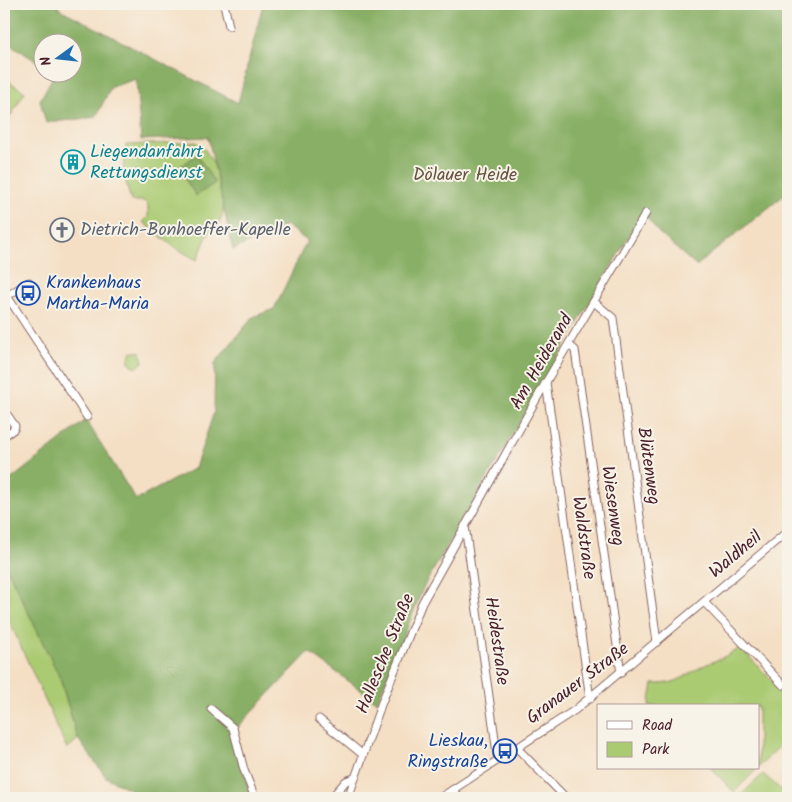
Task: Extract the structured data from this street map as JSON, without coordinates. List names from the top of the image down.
{
  "streets": {
    "street": [
      "Am Heiderand",
      "Blütenweg",
      "Wiesenweg",
      "Waldstraße",
      "Waldheil",
      "Heidestraße",
      "Hallesche Straße",
      "Granauer Straße"
    ]
  },
  "crossings": [
    ["Am Heiderand", "Blütenweg"],
    ["Am Heiderand", "Wiesenweg"],
    ["Am Heiderand", "Waldstraße"],
    ["Am Heiderand", "Heidestraße"],
    ["Am Heiderand", "Hallesche Straße"],
    ["Blütenweg", "Granauer Straße"],
    ["Wiesenweg", "Granauer Straße"],
    ["Waldstraße", "Granauer Straße"],
    ["Waldheil", "Granauer Straße"],
    ["Heidestraße", "Hallesche Straße"],
    ["Heidestraße", "Granauer Straße"]
  ],
  "parks": ["Dölauer Heide"],
  "places": {
    "building": ["Liegendanfahrt Rettungsdienst"],
    "church": ["Dietrich-Bonhoeffer-Kapelle"],
    "bus stop": ["Krankenhaus Martha-Maria", "Lieskau, Ringstraße"]
  },
  "legend": ["Road", "Park"],
  "north": "left"
}
